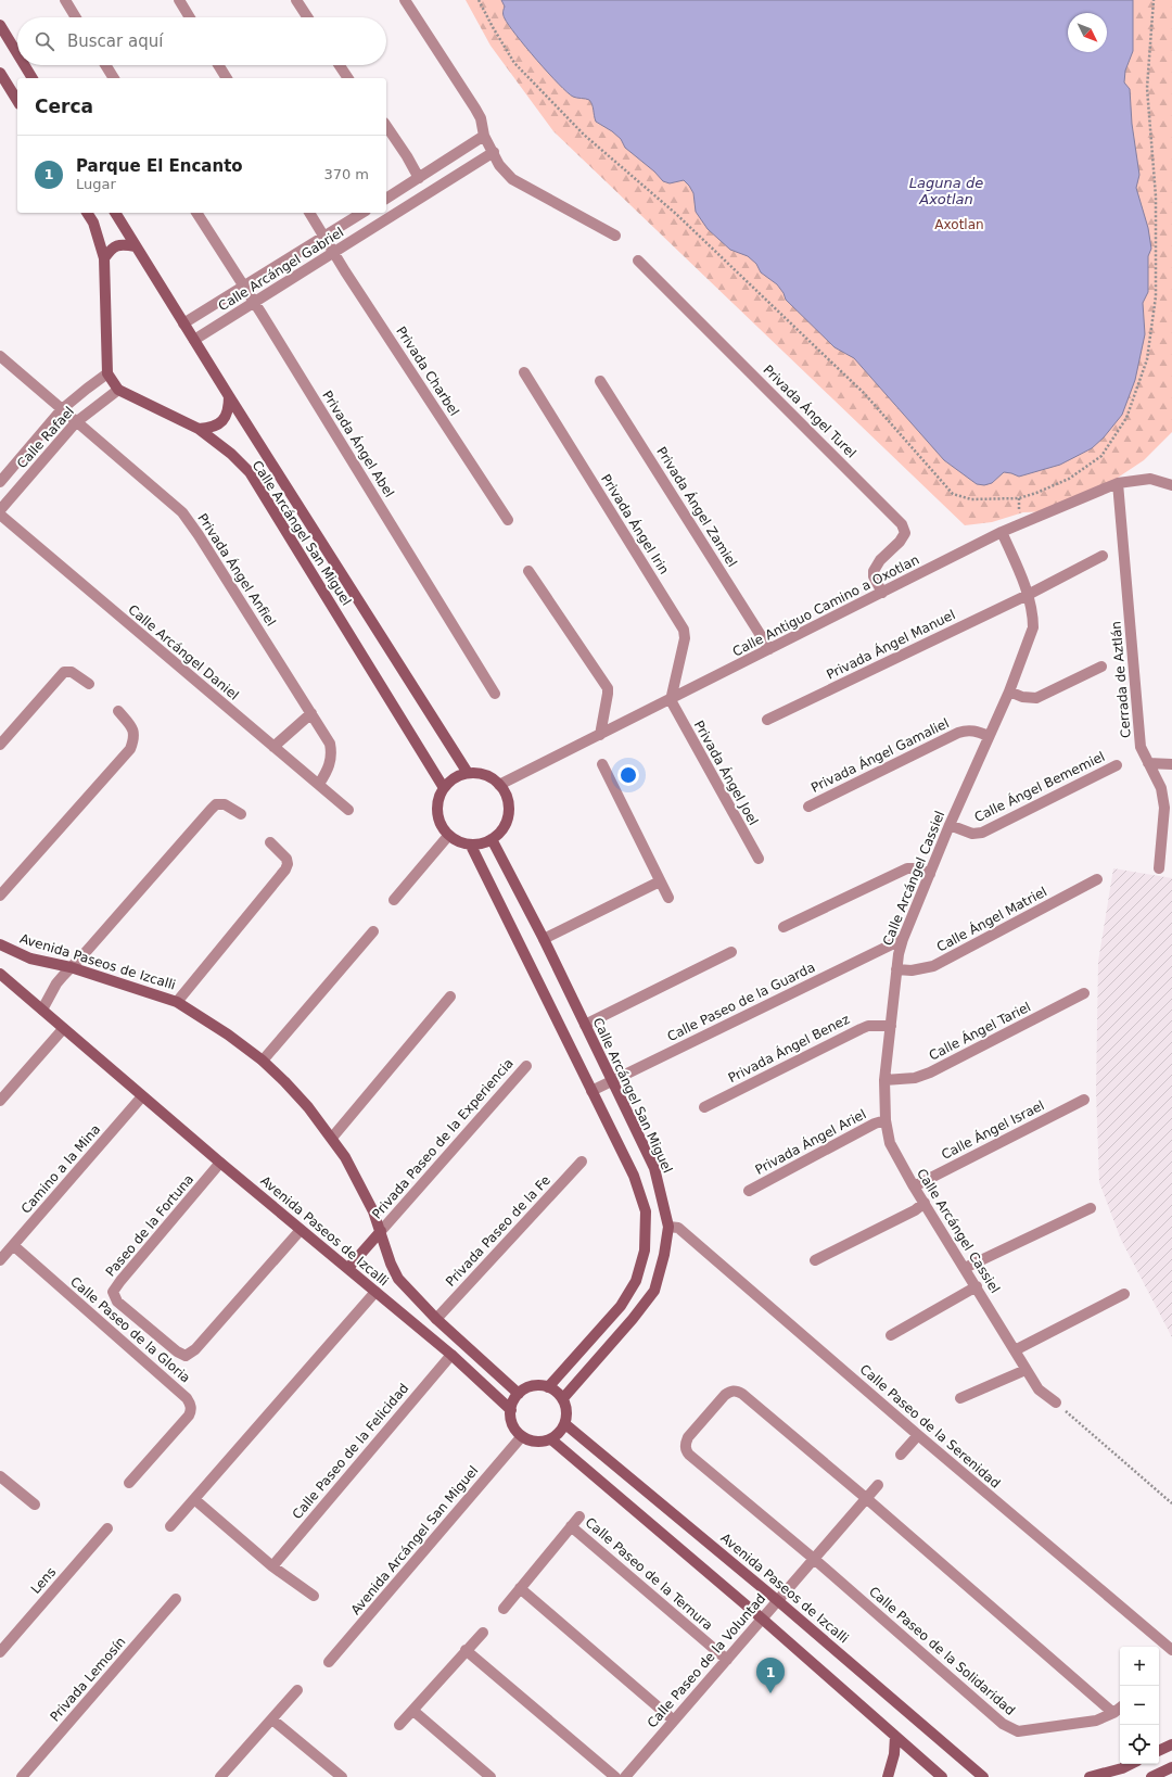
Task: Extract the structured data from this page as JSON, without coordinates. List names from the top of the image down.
{
  "streets": {
    "street": [
      "Calle Arcángel Gabriel",
      "Privada Charbel",
      "Privada Ángel Turel",
      "Calle Rafael",
      "Privada Ángel Abel",
      "Privada Ángel Zamiel",
      "Privada Ángel Irin",
      "Calle Arcángel San Miguel",
      "Privada Ángel Anfiel",
      "Calle Antiguo Camino a Oxotlan",
      "Privada Ángel Manuel",
      "Calle Arcángel Daniel",
      "Cerrada de Aztlán",
      "Privada Ángel Gamaliel",
      "Privada Ángel Joel",
      "Calle Ángel Bememiel",
      "Calle Arcángel Cassiel",
      "Calle Ángel Matriel",
      "Avenida Paseos de Izcalli",
      "Calle Paseo de la Guarda",
      "Calle Ángel Tariel",
      "Privada Ángel Benez",
      "Calle Ángel Israel",
      "Privada Paseo de la Experiencia",
      "Privada Ángel Ariel",
      "Camino a la Mina",
      "Paseo de la Fortuna",
      "Privada Paseo de la Fe",
      "Calle Paseo de la Gloria",
      "Calle Paseo de la Serenidad",
      "Calle Paseo de la Felicidad",
      "Avenida Arcángel San Miguel",
      "Calle Paseo de la Ternura",
      "Lens",
      "Calle Paseo de la Solidaridad",
      "Calle Paseo de la Voluntad",
      "Privada Lemosín"
    ]
  },
  "crossings": [
    ["Calle Arcángel Gabriel", "Privada Charbel"],
    ["Calle Arcángel Gabriel", "Privada Ángel Abel"],
    ["Calle Arcángel Gabriel", "Calle Arcángel San Miguel"],
    ["Privada Ángel Turel", "Calle Antiguo Camino a Oxotlan"],
    ["Calle Rafael", "Calle Arcángel San Miguel"],
    ["Calle Rafael", "Privada Ángel Anfiel"],
    ["Privada Ángel Zamiel", "Calle Antiguo Camino a Oxotlan"],
    ["Privada Ángel Irin", "Calle Antiguo Camino a Oxotlan"],
    ["Privada Ángel Irin", "Privada Ángel Joel"],
    ["Calle Arcángel San Miguel", "Calle Antiguo Camino a Oxotlan"],
    ["Calle Arcángel San Miguel", "Avenida Paseos de Izcalli"],
    ["Calle Arcángel San Miguel", "Calle Paseo de la Guarda"],
    ["Calle Arcángel San Miguel", "Calle Paseo de la Serenidad"],
    ["Calle Arcángel San Miguel", "Avenida Arcángel San Miguel"],
    ["Privada Ángel Anfiel", "Calle Arcángel Daniel"],
    ["Calle Antiguo Camino a Oxotlan", "Cerrada de Aztlán"],
    ["Calle Antiguo Camino a Oxotlan", "Privada Ángel Joel"],
    ["Calle Antiguo Camino a Oxotlan", "Calle Arcángel Cassiel"],
    ["Privada Ángel Manuel", "Calle Arcángel Cassiel"],
    ["Privada Ángel Gamaliel", "Calle Arcángel Cassiel"],
    ["Calle Ángel Bememiel", "Calle Arcángel Cassiel"],
    ["Calle Arcángel Cassiel", "Calle Ángel Matriel"],
    ["Calle Arcángel Cassiel", "Calle Paseo de la Guarda"],
    ["Calle Arcángel Cassiel", "Calle Ángel Tariel"],
    ["Calle Arcángel Cassiel", "Privada Ángel Benez"],
    ["Calle Arcángel Cassiel", "Calle Ángel Israel"],
    ["Calle Arcángel Cassiel", "Privada Ángel Ariel"],
    ["Avenida Paseos de Izcalli", "Privada Paseo de la Experiencia"],
    ["Avenida Paseos de Izcalli", "Camino a la Mina"],
    ["Avenida Paseos de Izcalli", "Paseo de la Fortuna"],
    ["Avenida Paseos de Izcalli", "Privada Paseo de la Fe"],
    ["Avenida Paseos de Izcalli", "Calle Paseo de la Felicidad"],
    ["Avenida Paseos de Izcalli", "Avenida Arcángel San Miguel"],
    ["Avenida Paseos de Izcalli", "Calle Paseo de la Voluntad"],
    ["Camino a la Mina", "Calle Paseo de la Gloria"],
    ["Calle Paseo de la Ternura", "Calle Paseo de la Voluntad"],
    ["Calle Paseo de la Solidaridad", "Calle Paseo de la Voluntad"]
  ],
  "water": ["Laguna de Axotlan"],
  "parks": ["Axotlan"],
  "north": "bottom right",
  "page": {
    "search": "Buscar aquí",
    "heading": "Cerca",
    "list": [
      {
        "mark": "1",
        "name": "Parque El Encanto",
        "note": "Lugar",
        "value": "370 m"
      }
    ],
    "map_buttons": ["+", "−"],
    "pins": "1"
  }
}
